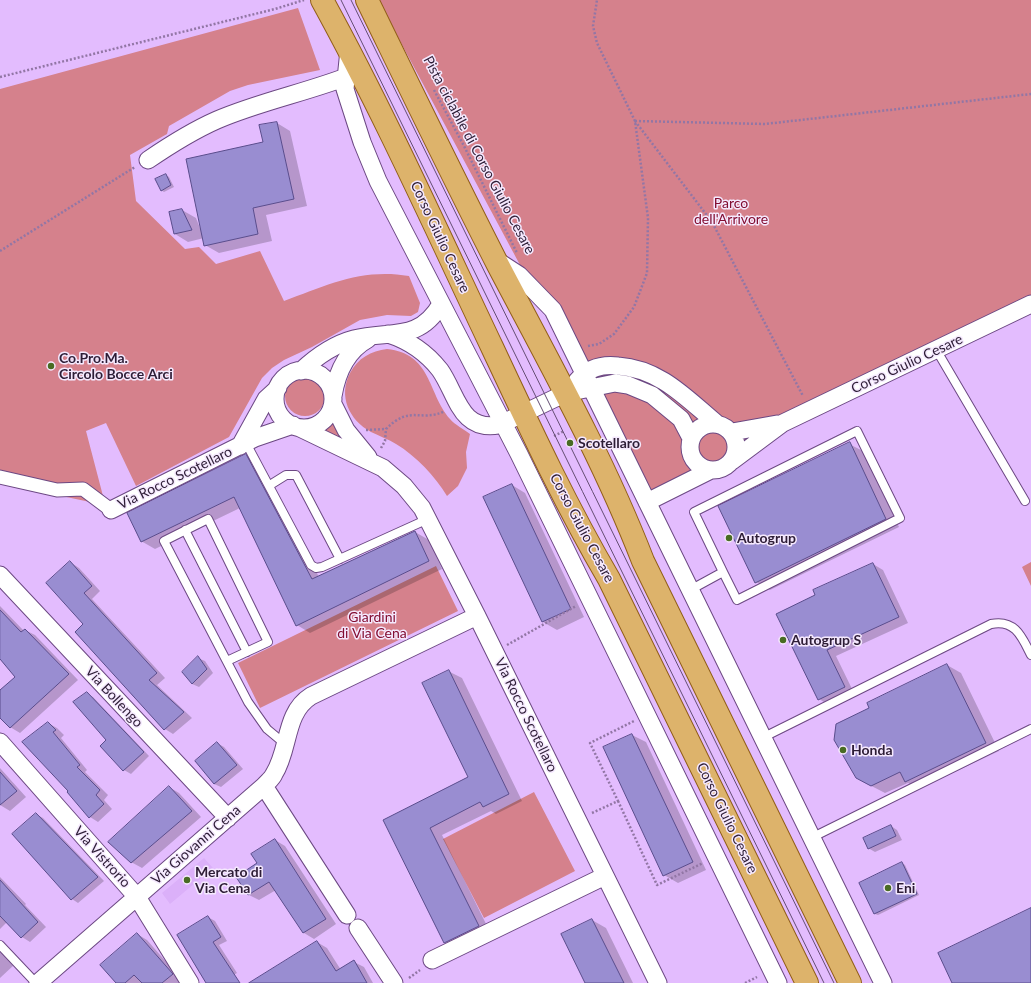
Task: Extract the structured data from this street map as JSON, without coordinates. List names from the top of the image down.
{
  "streets": {
    "main road": ["Corso Giulio Cesare"],
    "street": [
      "Via Rocco Scotellaro",
      "Via Bollengo",
      "Via Giovanni Cena",
      "Via Vistrorio"
    ],
    "path": ["Pista ciclabile di Corso Giulio Cesare"]
  },
  "crossings": [
    ["Via Rocco Scotellaro", "Via Giovanni Cena"],
    ["Via Bollengo", "Via Giovanni Cena"],
    ["Via Giovanni Cena", "Via Vistrorio"]
  ],
  "parks": ["Parco dell'Arrivore", "Giardini di Via Cena"],
  "places": [
    "Co.Pro.Ma. Circolo Bocce Arci",
    "Scotellaro",
    "Autogrup",
    "Autogrup S",
    "Honda",
    "Mercato di Via Cena",
    "Eni"
  ]
}
